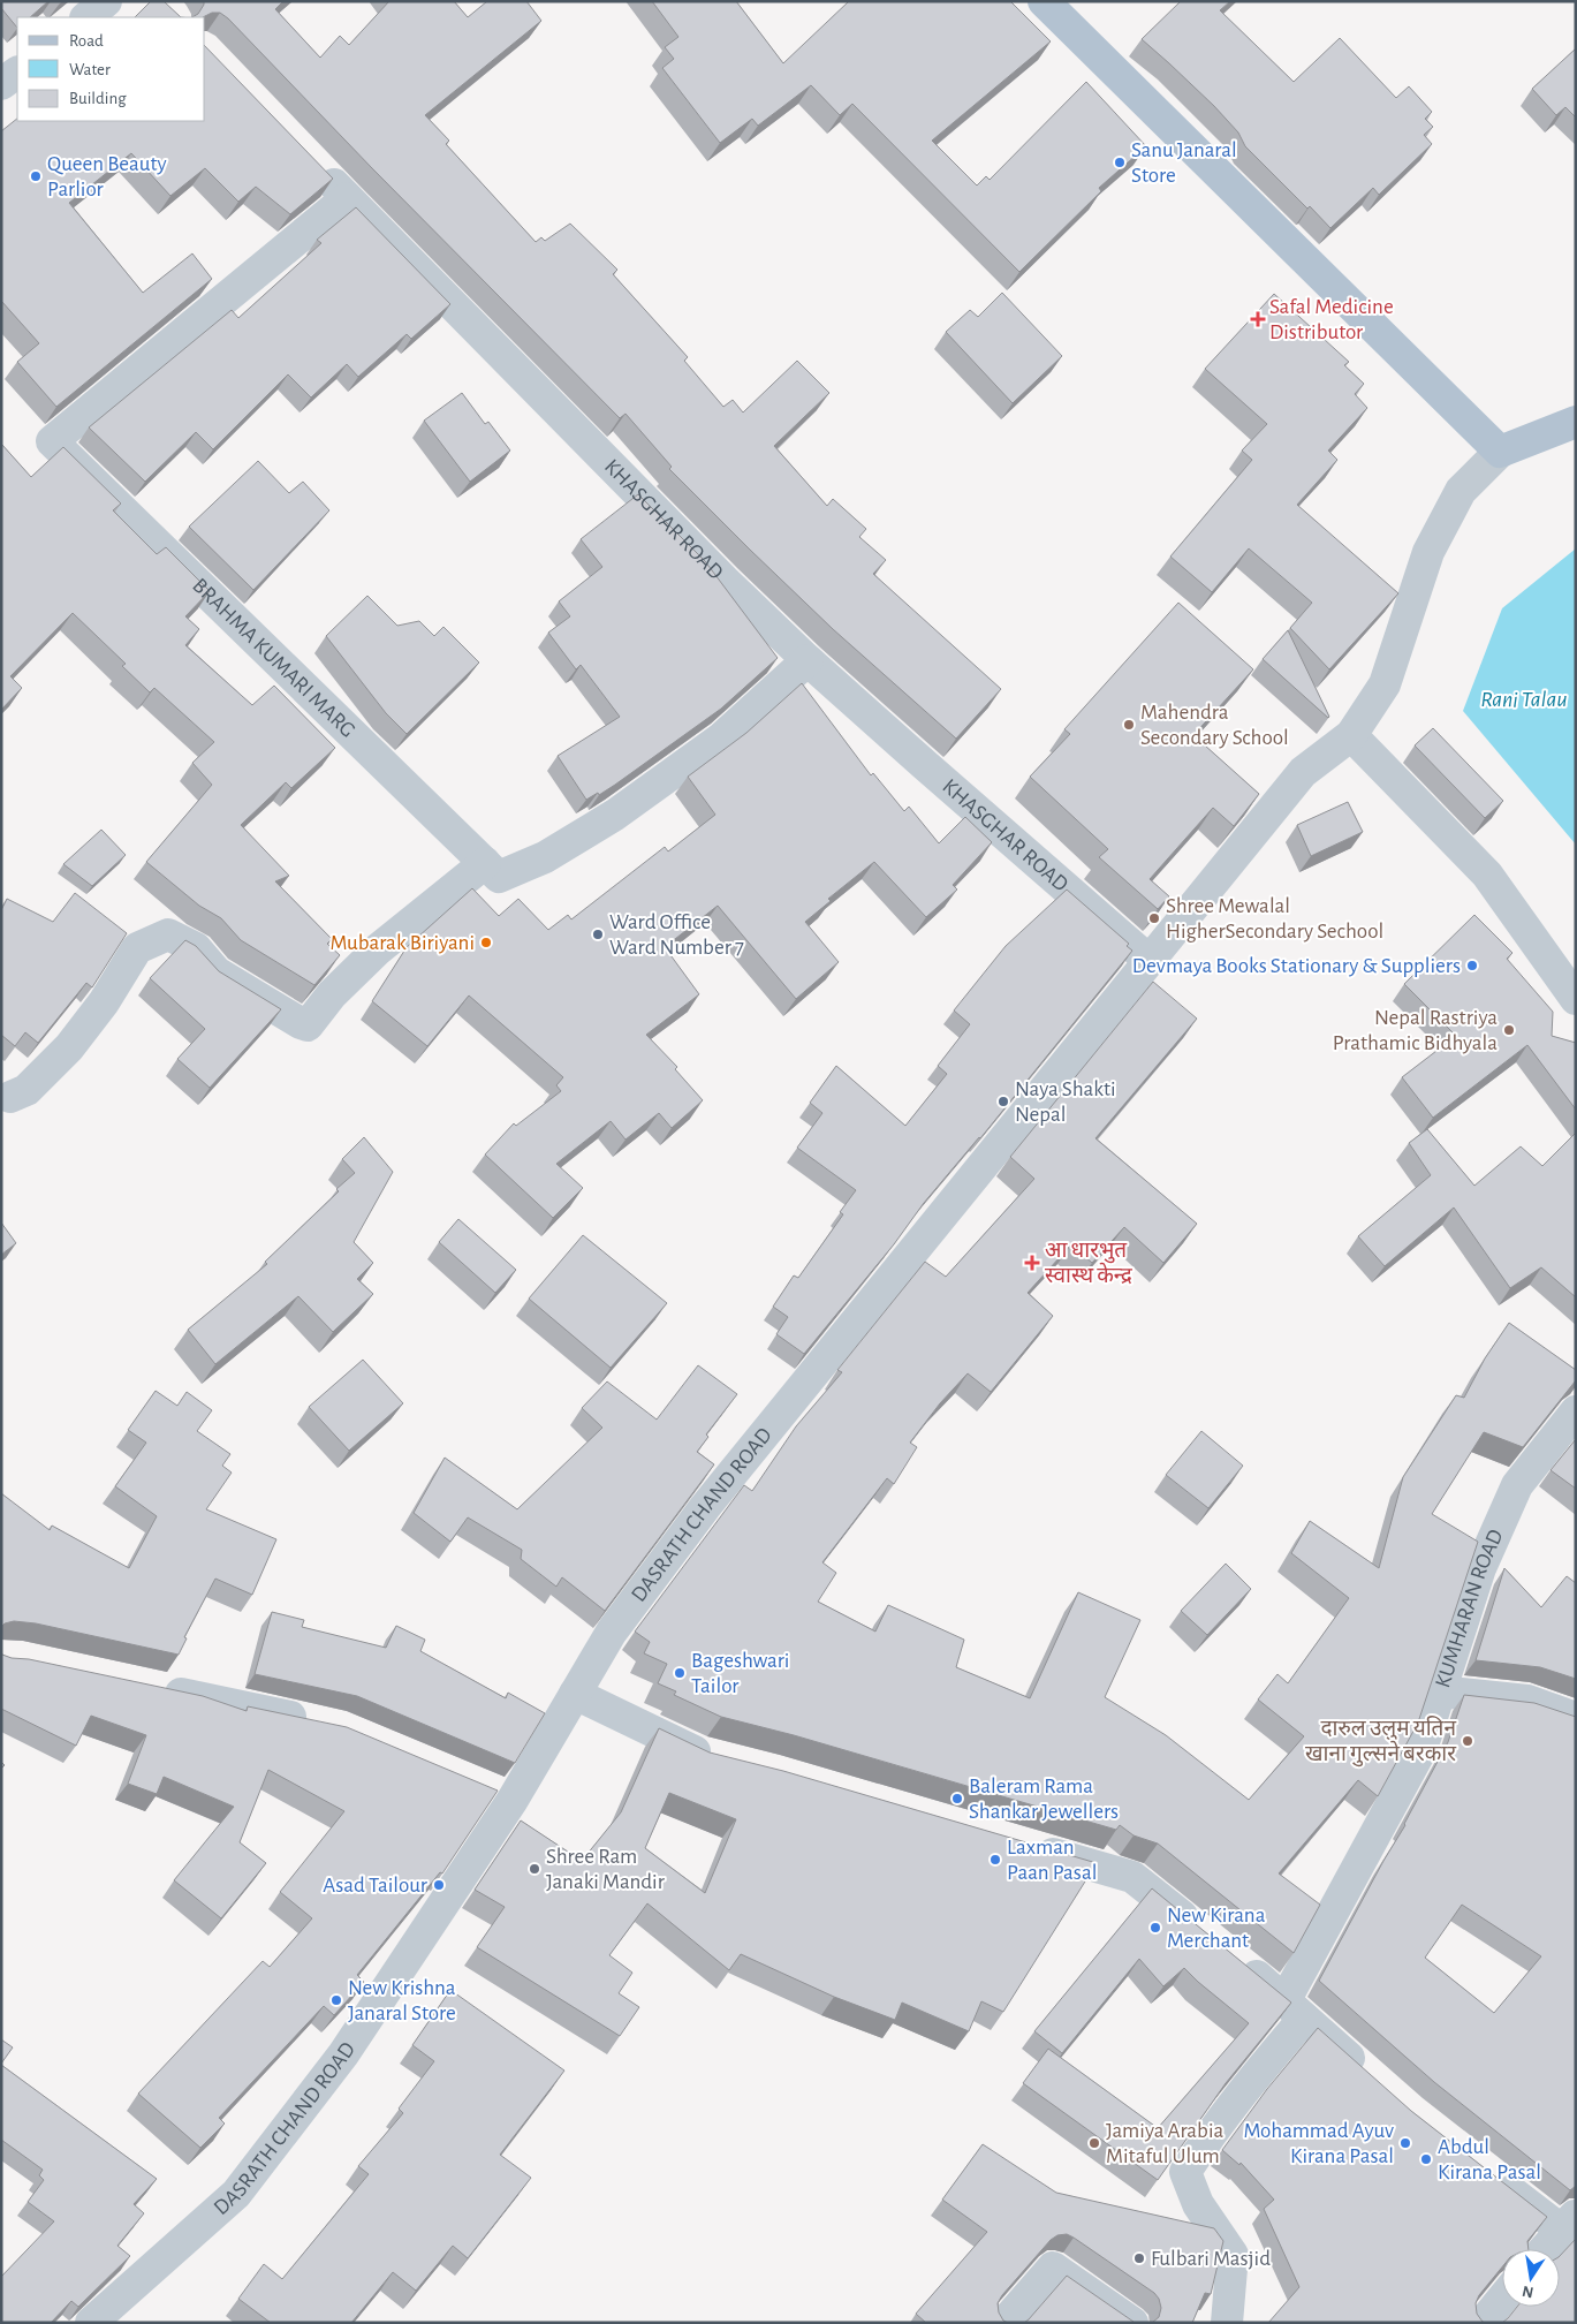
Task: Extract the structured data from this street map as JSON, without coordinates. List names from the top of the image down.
{
  "streets": {
    "street": [
      "KHASGHAR ROAD",
      "BRAHMA KUMARI MARG",
      "DASRATH CHAND ROAD",
      "KUMHARAN ROAD"
    ]
  },
  "crossings": [
    ["KHASGHAR ROAD", "BRAHMA KUMARI MARG"],
    ["KHASGHAR ROAD", "DASRATH CHAND ROAD"]
  ],
  "water": ["Rani Talau"],
  "places": {
    "other": [
      "Sanu Janaral Store",
      "Queen Beauty Parlior",
      "Mahendra Secondary School",
      "Shree Mewalal HigherSecondary Sechool",
      "Ward Office Ward Number 7",
      "Mubarak Biriyani",
      "Devmaya Books Stationary & Suppliers",
      "Nepal Rastriya Prathamic Bidhyala",
      "Naya Shakti Nepal",
      "Bageshwari Tailor",
      "दारुल उलुम यतिन खाना गुल्सने बरकार",
      "Baleram Rama Shankar Jewellers",
      "Laxman Paan Pasal",
      "Shree Ram Janaki Mandir",
      "Asad Tailour",
      "New Kirana Merchant",
      "New Krishna Janaral Store",
      "Jamiya Arabia Mitaful Ulum",
      "Mohammad Ayuv Kirana Pasal",
      "Abdul Kirana Pasal",
      "Fulbari Masjid"
    ],
    "health": ["Safal Medicine Distributor", "आ धारभुत स्वास्थ केन्द्र"]
  },
  "legend": ["Road", "Water", "Building"],
  "north": "bottom"
}
